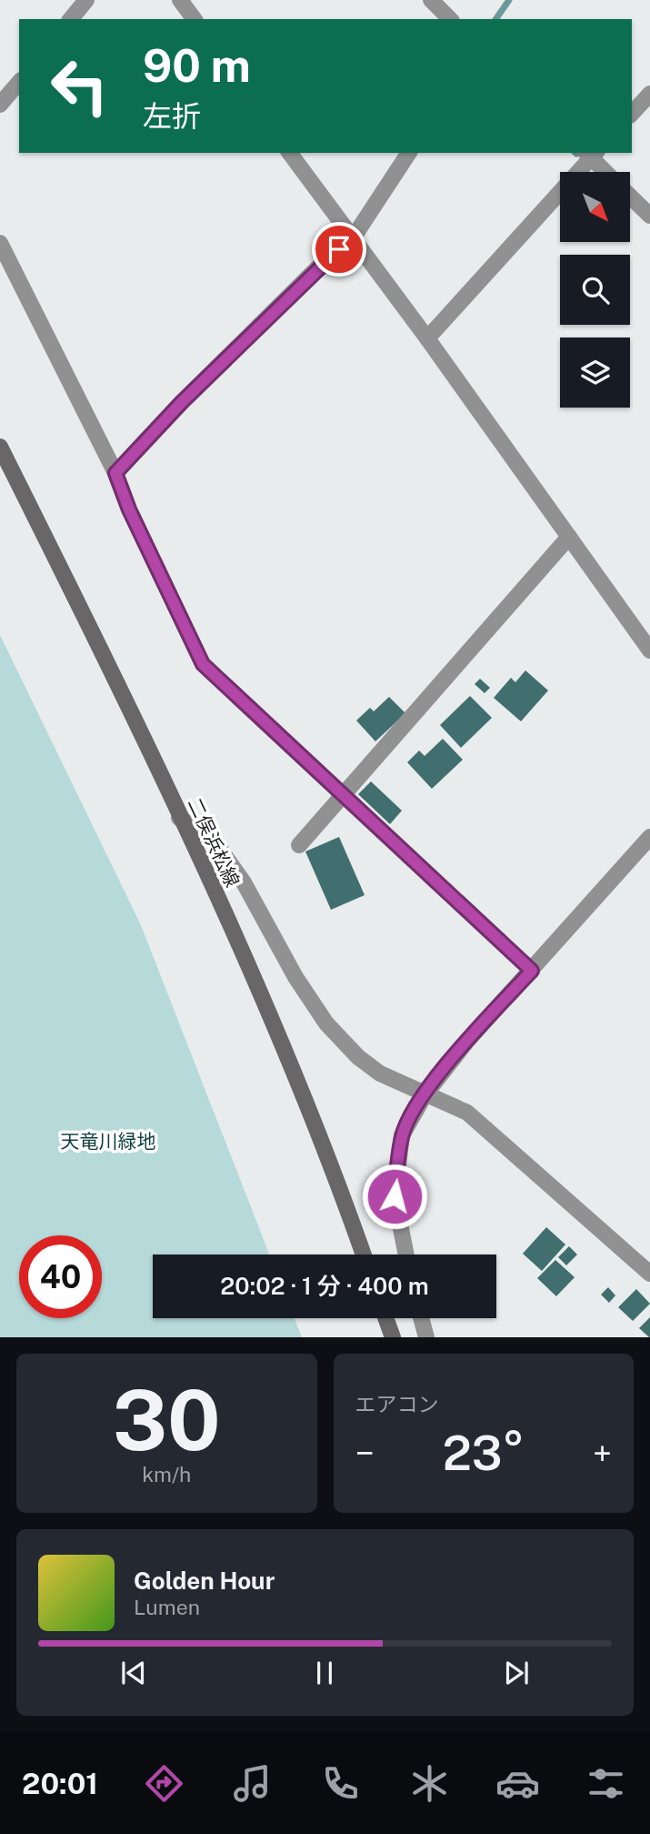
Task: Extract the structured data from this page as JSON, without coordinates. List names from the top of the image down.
{
  "streets": {
    "main road": ["二俣浜松線"]
  },
  "parks": ["天竜川緑地"],
  "north": "bottom right",
  "page": {
    "turn": ["90 m", "左折"],
    "limit": "40",
    "trip": "20:02 · 1 分 · 400 m",
    "tile": [
      ["30", "km/h"],
      "エアコン"
    ],
    "heat": ["−", "23°", "+"],
    "song": ["Golden Hour", "Lumen"],
    "tabs": "20:01"
  }
}
